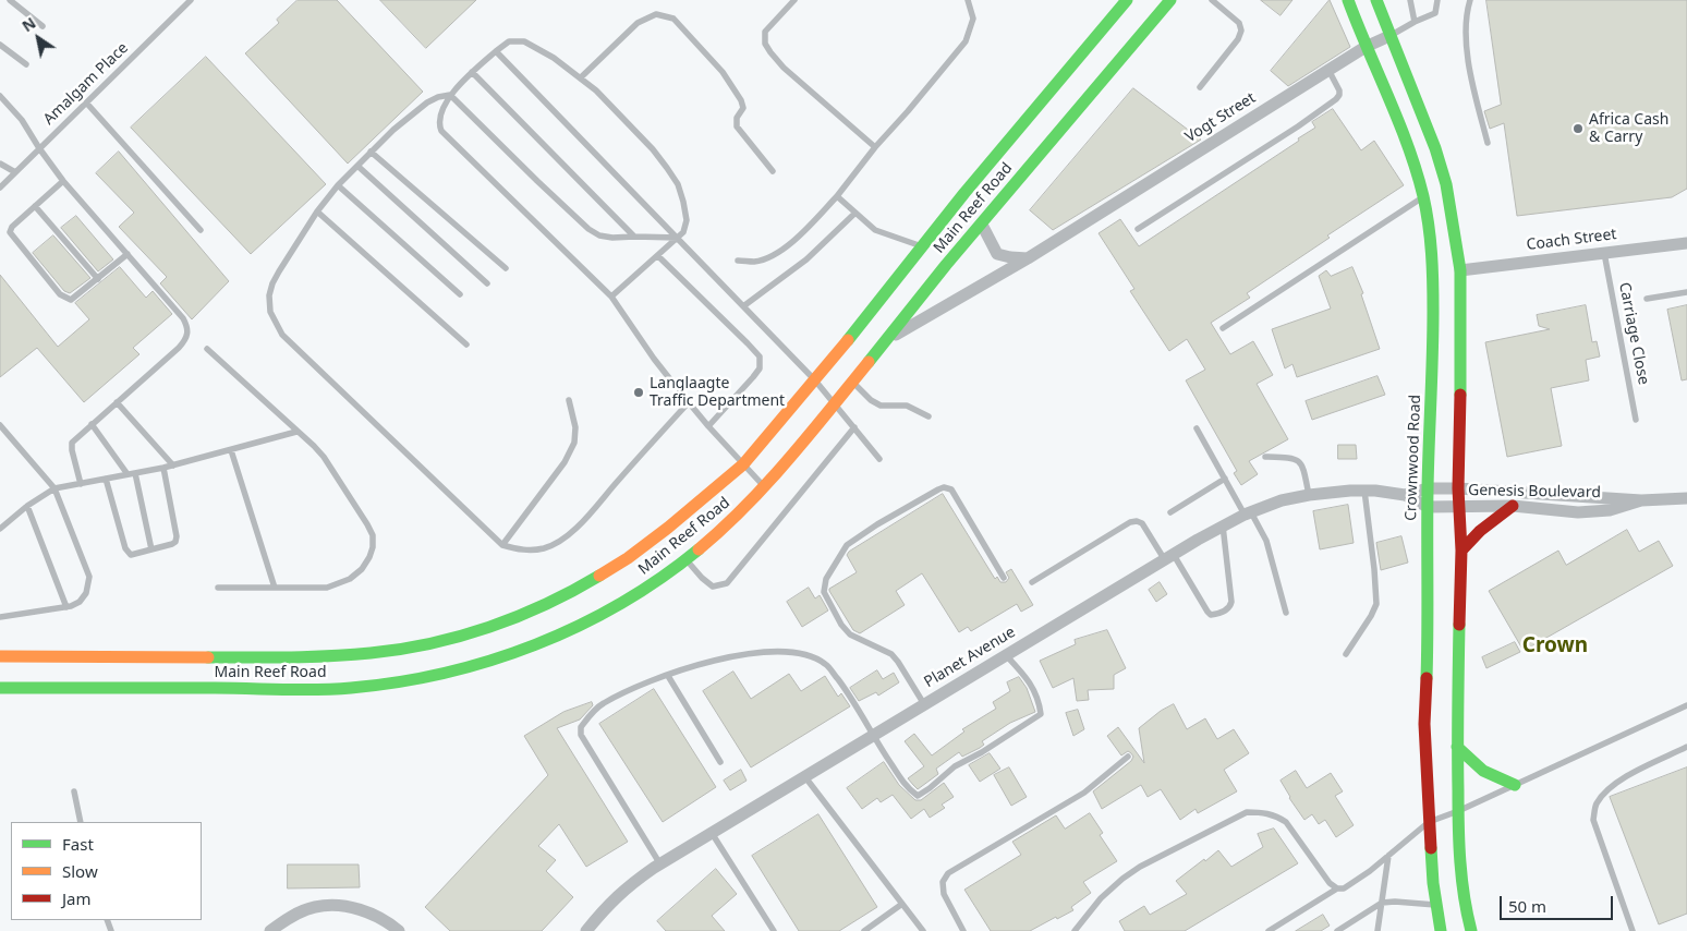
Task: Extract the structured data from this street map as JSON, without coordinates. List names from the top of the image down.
{
  "streets": {
    "main road": ["Main Reef Road", "Crownwood Road"],
    "street": [
      "Vogt Street",
      "Coach Street",
      "Genesis Boulevard",
      "Planet Avenue"
    ],
    "lane": ["Amalgam Place", "Carriage Close"]
  },
  "crossings": [
    ["Vogt Street", "Main Reef Road"],
    ["Vogt Street", "Crownwood Road"],
    ["Coach Street", "Carriage Close"],
    ["Crownwood Road", "Planet Avenue"],
    ["Genesis Boulevard", "Planet Avenue"]
  ],
  "districts": ["Crown"],
  "places": ["Africa Cash & Carry", "Langlaagte Traffic Department"],
  "legend": ["Fast", "Slow", "Jam"],
  "scale_bar": "50 m",
  "north": "top left"
}
